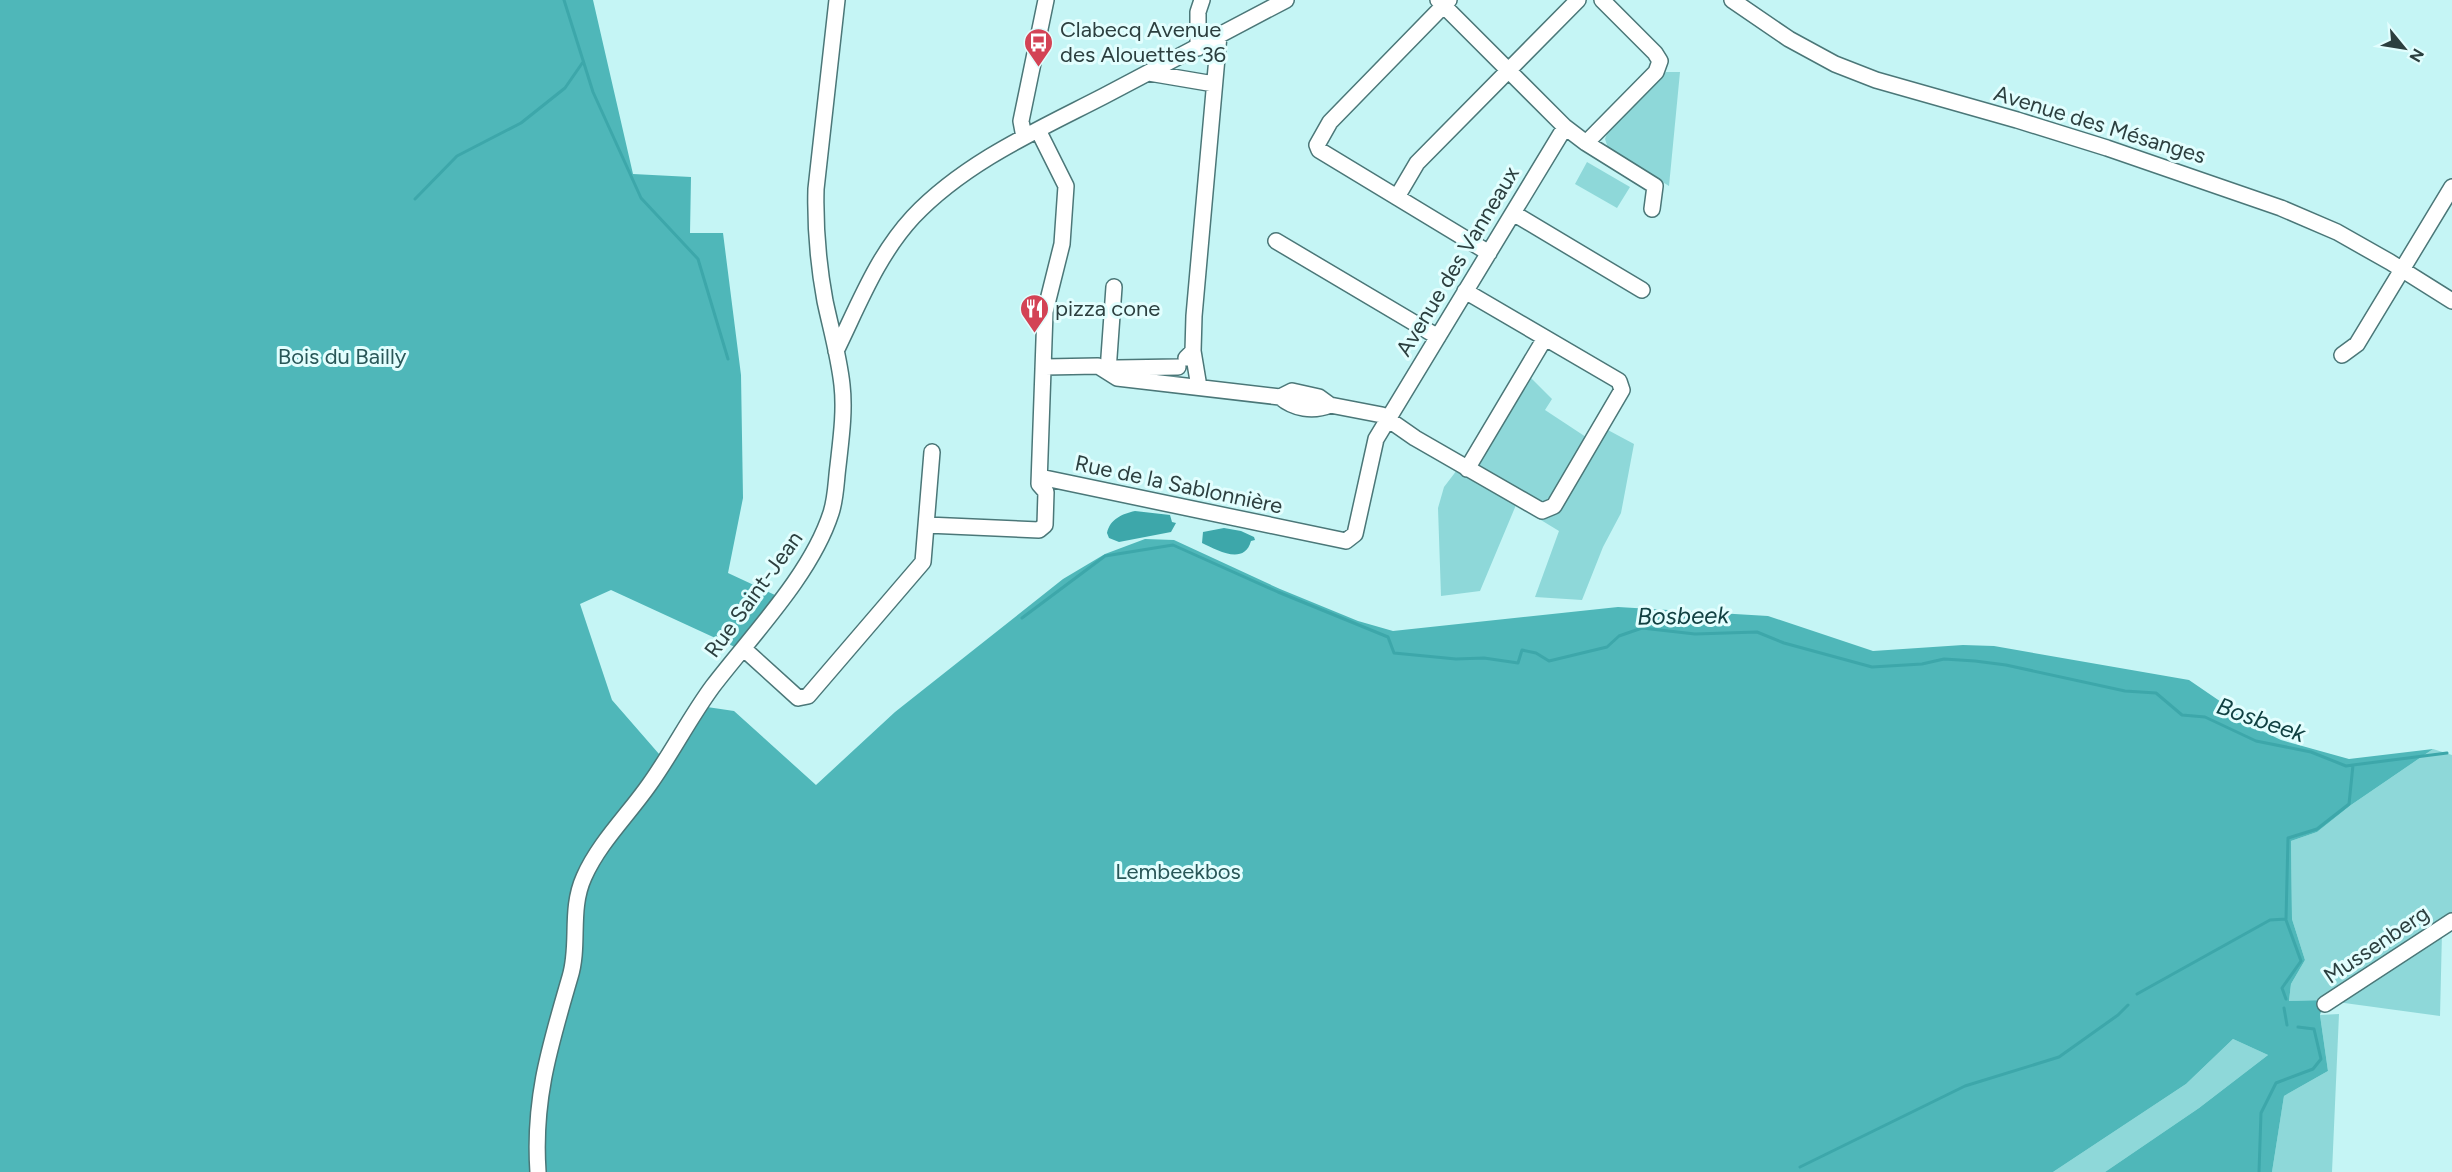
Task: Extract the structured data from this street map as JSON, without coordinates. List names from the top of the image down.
{
  "streets": {
    "street": [
      "Avenue des Mésanges",
      "Avenue des Vanneaux",
      "Rue de la Sablonnière",
      "Rue Saint-Jean",
      "Mussenberg"
    ]
  },
  "crossings": [
    ["Avenue des Vanneaux", "Rue de la Sablonnière"]
  ],
  "water": ["Bosbeek"],
  "parks": ["Bois du Bailly", "Lembeekbos"],
  "places": {
    "bus stop": ["Clabecq Avenue des Alouettes 36"],
    "restaurant": ["pizza cone"]
  },
  "north": "bottom right"
}
